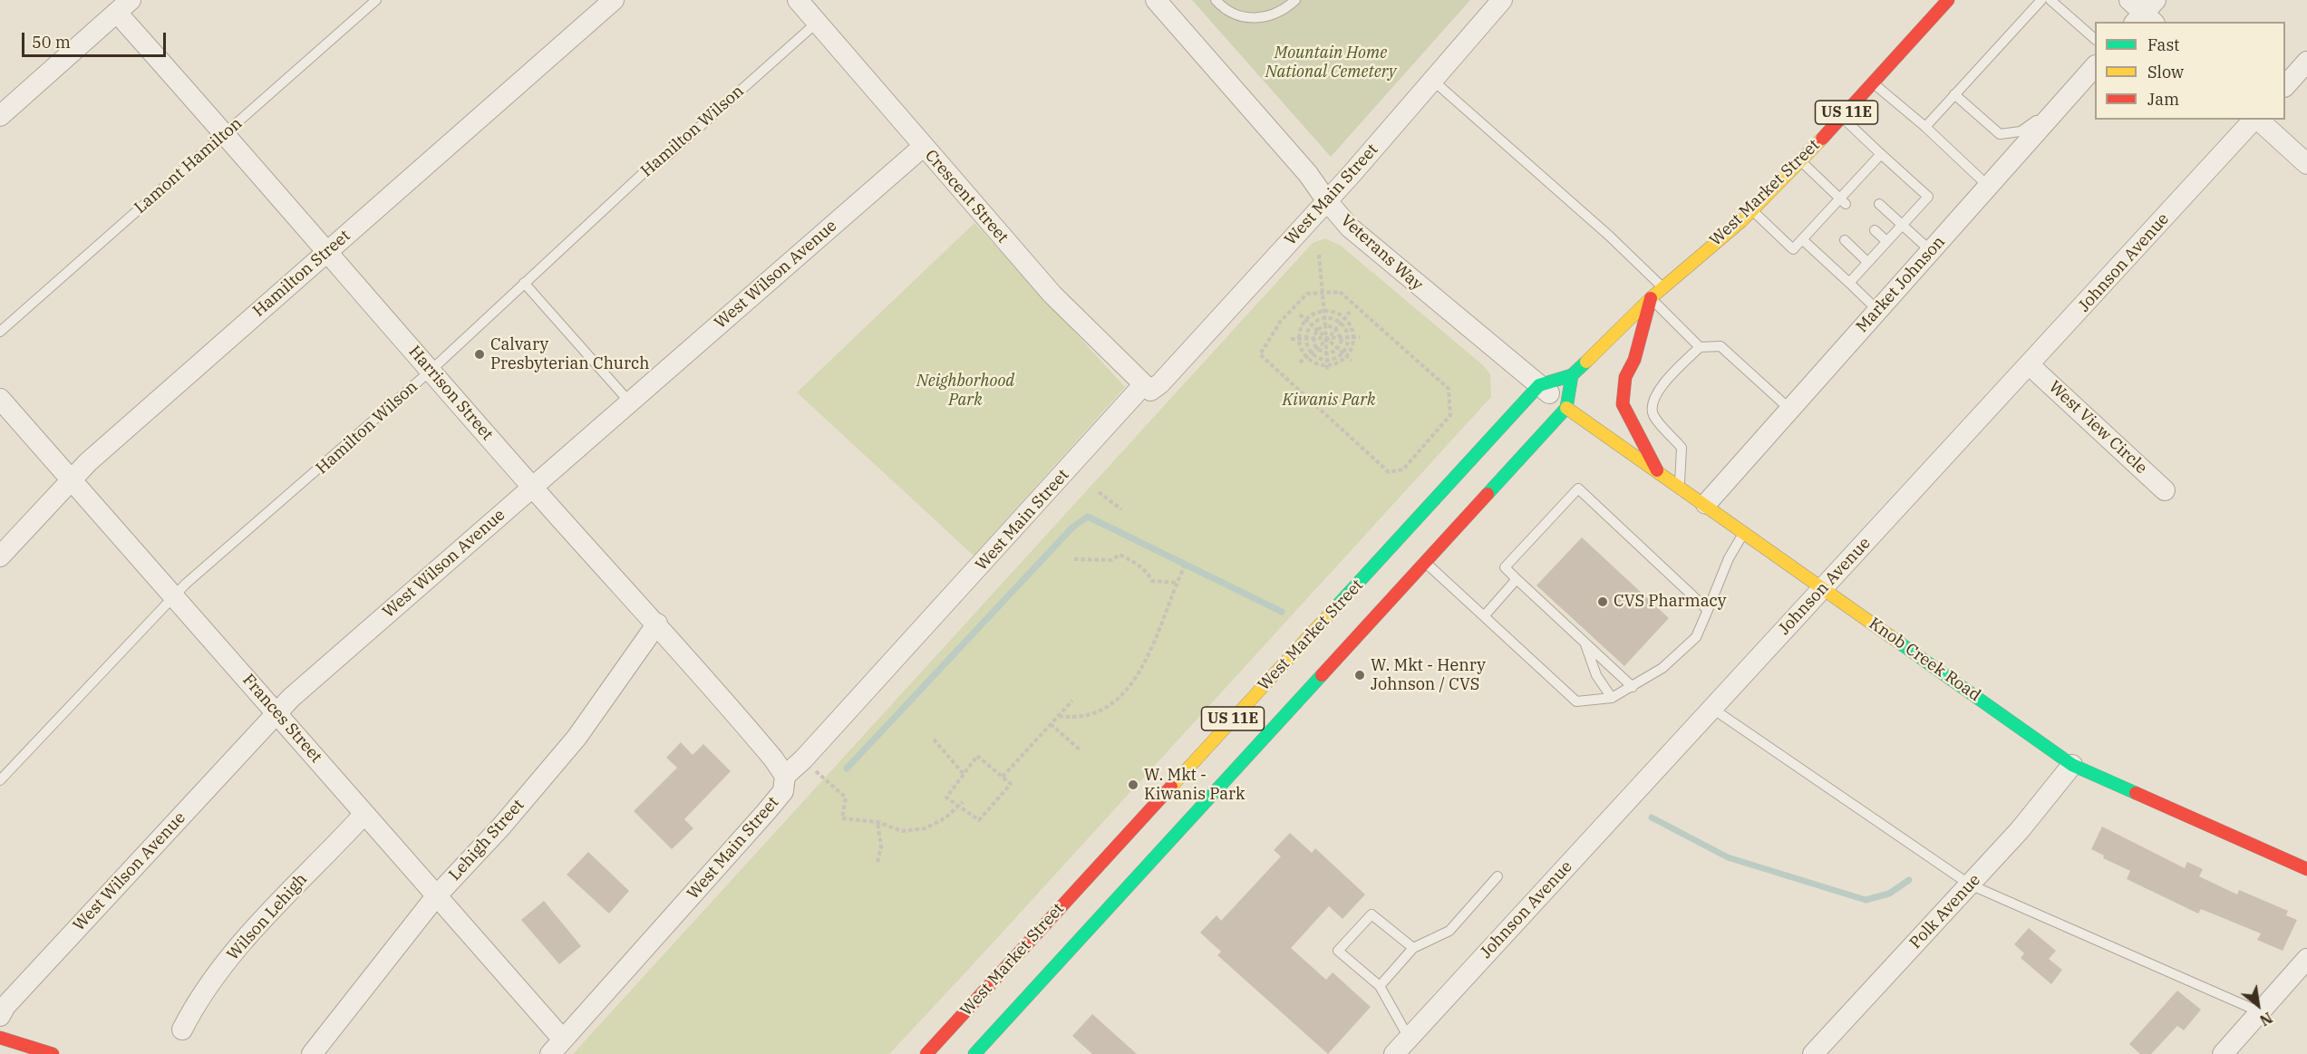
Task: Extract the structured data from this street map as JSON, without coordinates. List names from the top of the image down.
{
  "streets": {
    "main road": ["US 11E", "West Market Street", "Knob Creek Road"],
    "street": [
      "West Main Street",
      "Crescent Street",
      "Veterans Way",
      "Johnson Avenue",
      "Hamilton Street",
      "West Wilson Avenue",
      "Market Johnson",
      "Harrison Street",
      "West View Circle",
      "Frances Street",
      "Lehigh Street",
      "Polk Avenue",
      "Wilson Lehigh"
    ],
    "lane": ["Hamilton Wilson", "Lamont Hamilton"]
  },
  "crossings": [
    ["Hamilton Wilson", "Crescent Street"],
    ["Hamilton Wilson", "Harrison Street"],
    ["Hamilton Wilson", "Frances Street"],
    ["Lamont Hamilton", "Harrison Street"],
    ["West Market Street", "Veterans Way"],
    ["West Market Street", "Knob Creek Road"],
    ["West Main Street", "Crescent Street"],
    ["West Main Street", "Veterans Way"],
    ["West Main Street", "Harrison Street"],
    ["West Main Street", "Frances Street"],
    ["Crescent Street", "West Wilson Avenue"],
    ["Veterans Way", "Knob Creek Road"],
    ["Johnson Avenue", "West View Circle"],
    ["Johnson Avenue", "Knob Creek Road"],
    ["Hamilton Street", "Harrison Street"],
    ["Hamilton Street", "Frances Street"],
    ["West Wilson Avenue", "Harrison Street"],
    ["West Wilson Avenue", "Frances Street"],
    ["Market Johnson", "Knob Creek Road"],
    ["Harrison Street", "Lehigh Street"],
    ["Knob Creek Road", "Polk Avenue"],
    ["Frances Street", "Lehigh Street"],
    ["Frances Street", "Wilson Lehigh"]
  ],
  "parks": ["Mountain Home National Cemetery", "Neighborhood Park", "Kiwanis Park"],
  "places": [
    "Calvary Presbyterian Church",
    "CVS Pharmacy",
    "W. Mkt - Henry Johnson / CVS",
    "W. Mkt - Kiwanis Park"
  ],
  "legend": ["Fast", "Slow", "Jam"],
  "scale_bar": "50 m",
  "north": "bottom right"
}
